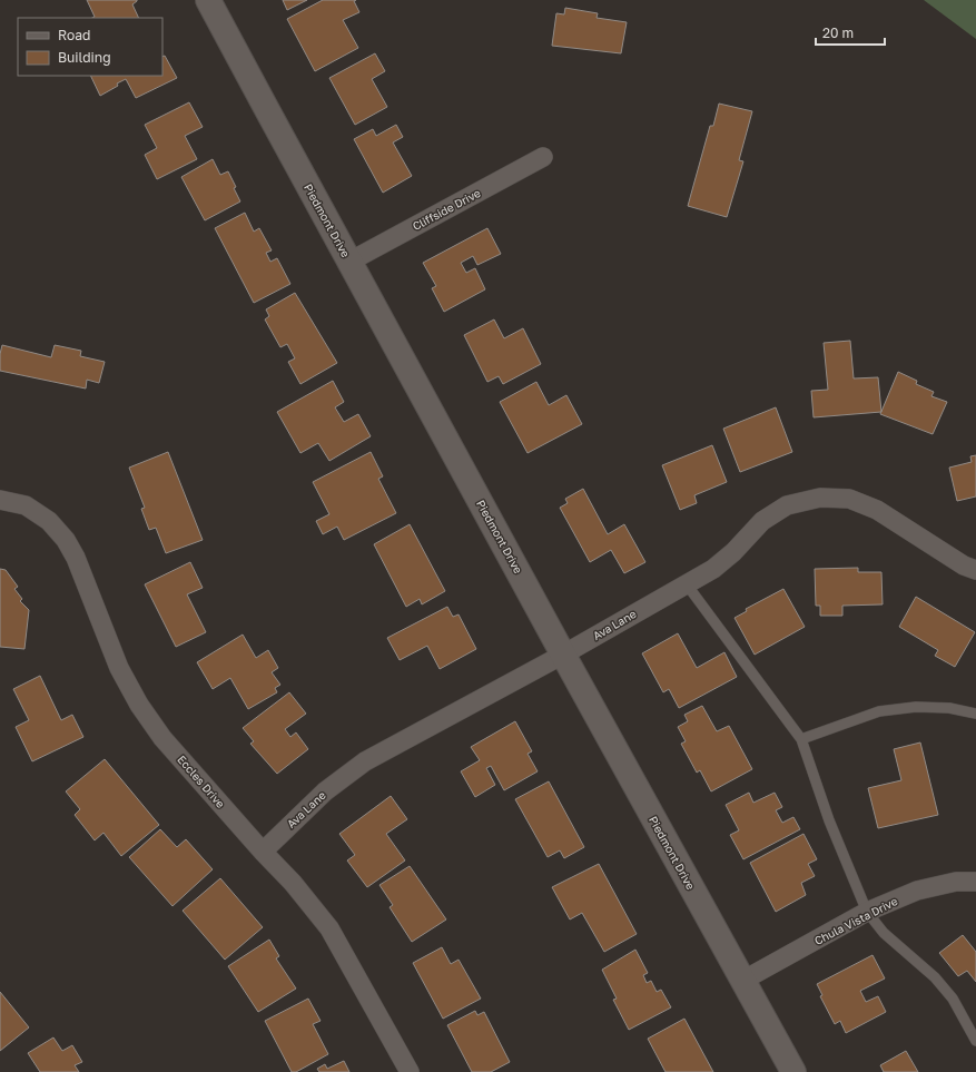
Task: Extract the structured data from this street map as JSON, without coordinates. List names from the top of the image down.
{
  "streets": {
    "street": [
      "Cliffside Drive",
      "Piedmont Drive",
      "Ava Lane",
      "Eccles Drive",
      "Chula Vista Drive"
    ]
  },
  "crossings": [
    ["Cliffside Drive", "Piedmont Drive"],
    ["Piedmont Drive", "Ava Lane"],
    ["Piedmont Drive", "Chula Vista Drive"],
    ["Ava Lane", "Eccles Drive"]
  ],
  "legend": ["Road", "Building"],
  "scale_bar": "20 m"
}
